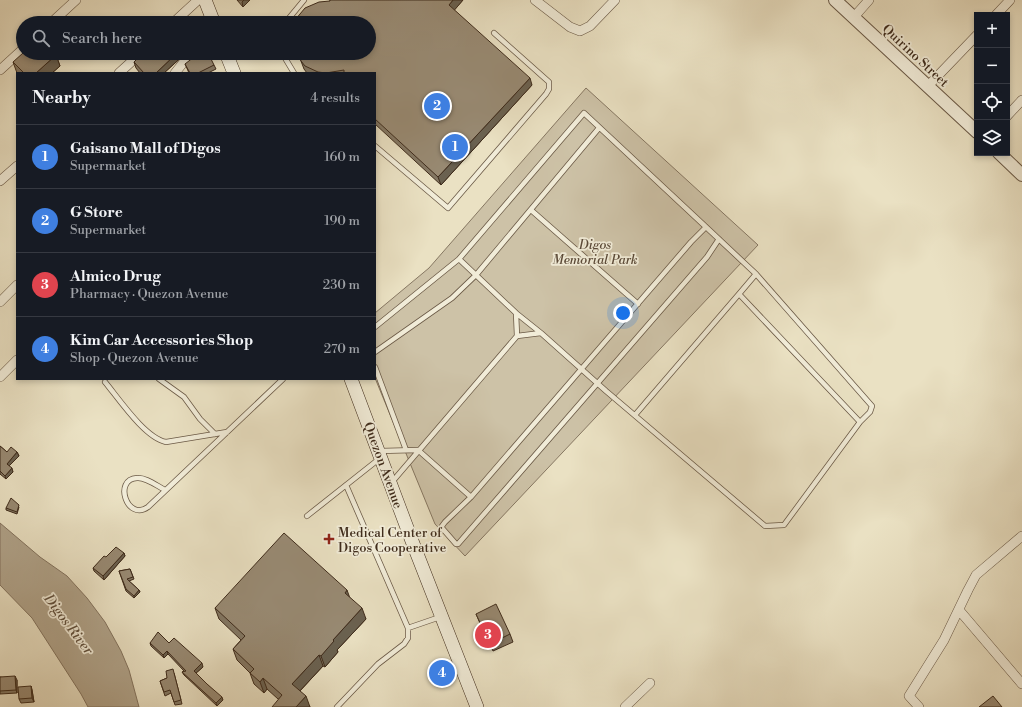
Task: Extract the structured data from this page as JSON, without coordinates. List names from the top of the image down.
{
  "streets": {
    "main road": ["Quezon Avenue"],
    "street": ["Quirino Street"]
  },
  "water": ["Digos River"],
  "parks": ["Digos Memorial Park"],
  "places": {
    "health": ["Medical Center of Digos Cooperative"]
  },
  "page": {
    "map_buttons": ["+", "−"],
    "search": "Search here",
    "heading": ["Nearby", "4 results"],
    "pins": [
      "2",
      "1",
      "3",
      "4"
    ],
    "list": [
      {
        "mark": "1",
        "name": "Gaisano Mall of Digos",
        "note": "Supermarket",
        "value": "160 m"
      },
      {
        "mark": "2",
        "name": "G Store",
        "note": "Supermarket",
        "value": "190 m"
      },
      {
        "mark": "3",
        "name": "Almico Drug",
        "note": "Pharmacy · Quezon Avenue",
        "value": "230 m"
      },
      {
        "mark": "4",
        "name": "Kim Car Accessories Shop",
        "note": "Shop · Quezon Avenue",
        "value": "270 m"
      }
    ]
  }
}
